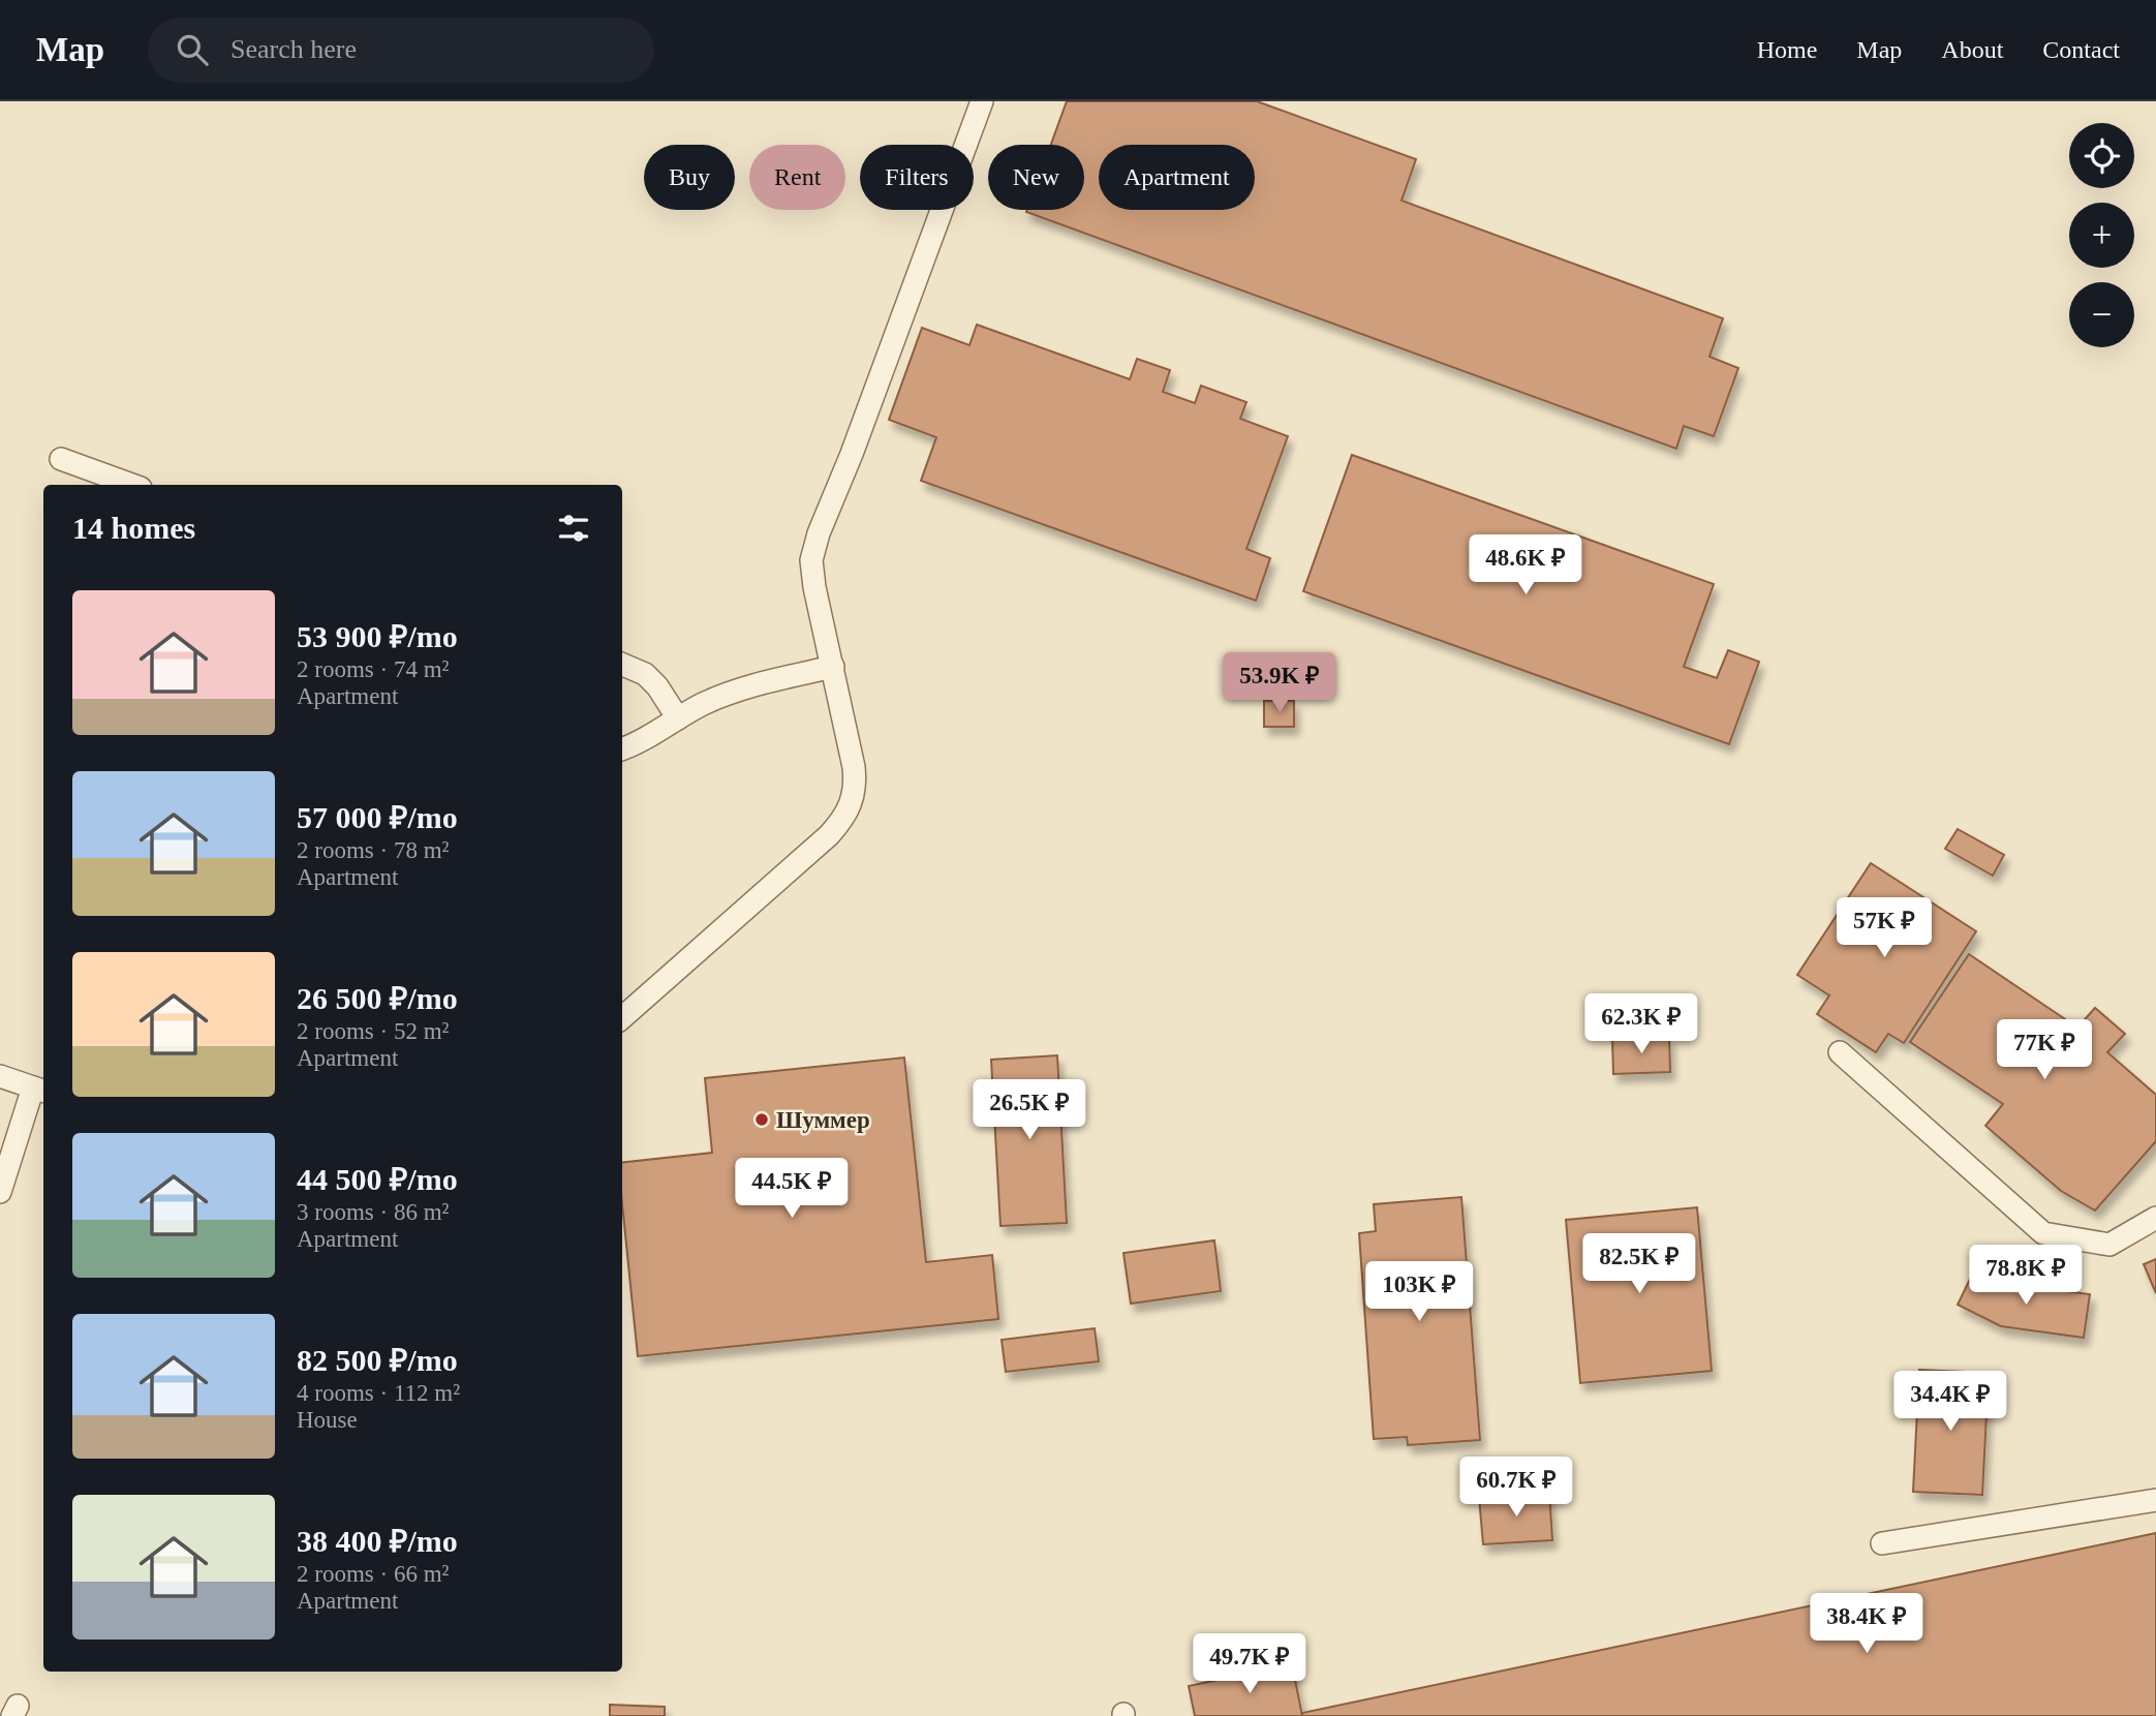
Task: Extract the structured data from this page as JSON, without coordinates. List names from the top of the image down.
{
  "places": ["Шуммер"],
  "page": {
    "header": "Map",
    "search": "Search here",
    "nav": [
      "Home",
      "Map",
      "About",
      "Contact"
    ],
    "map_buttons": ["+", "−"],
    "chip": [
      "Buy",
      "Rent",
      "Filters",
      "New",
      "Apartment"
    ],
    "heading": "14 homes",
    "price": [
      "48.6K ₽",
      "53.9K ₽",
      "57K ₽",
      "62.3K ₽",
      "77K ₽",
      "26.5K ₽",
      "44.5K ₽",
      "82.5K ₽",
      "78.8K ₽",
      "103K ₽",
      "34.4K ₽",
      "60.7K ₽",
      "38.4K ₽",
      "49.7K ₽"
    ],
    "list": [
      {
        "name": "53 900 ₽/mo",
        "note": "2 rooms · 74 m² · Apartment"
      },
      {
        "name": "57 000 ₽/mo",
        "note": "2 rooms · 78 m² · Apartment"
      },
      {
        "name": "26 500 ₽/mo",
        "note": "2 rooms · 52 m² · Apartment"
      },
      {
        "name": "44 500 ₽/mo",
        "note": "3 rooms · 86 m² · Apartment"
      },
      {
        "name": "82 500 ₽/mo",
        "note": "4 rooms · 112 m² · House"
      },
      {
        "name": "38 400 ₽/mo",
        "note": "2 rooms · 66 m² · Apartment"
      }
    ]
  }
}
